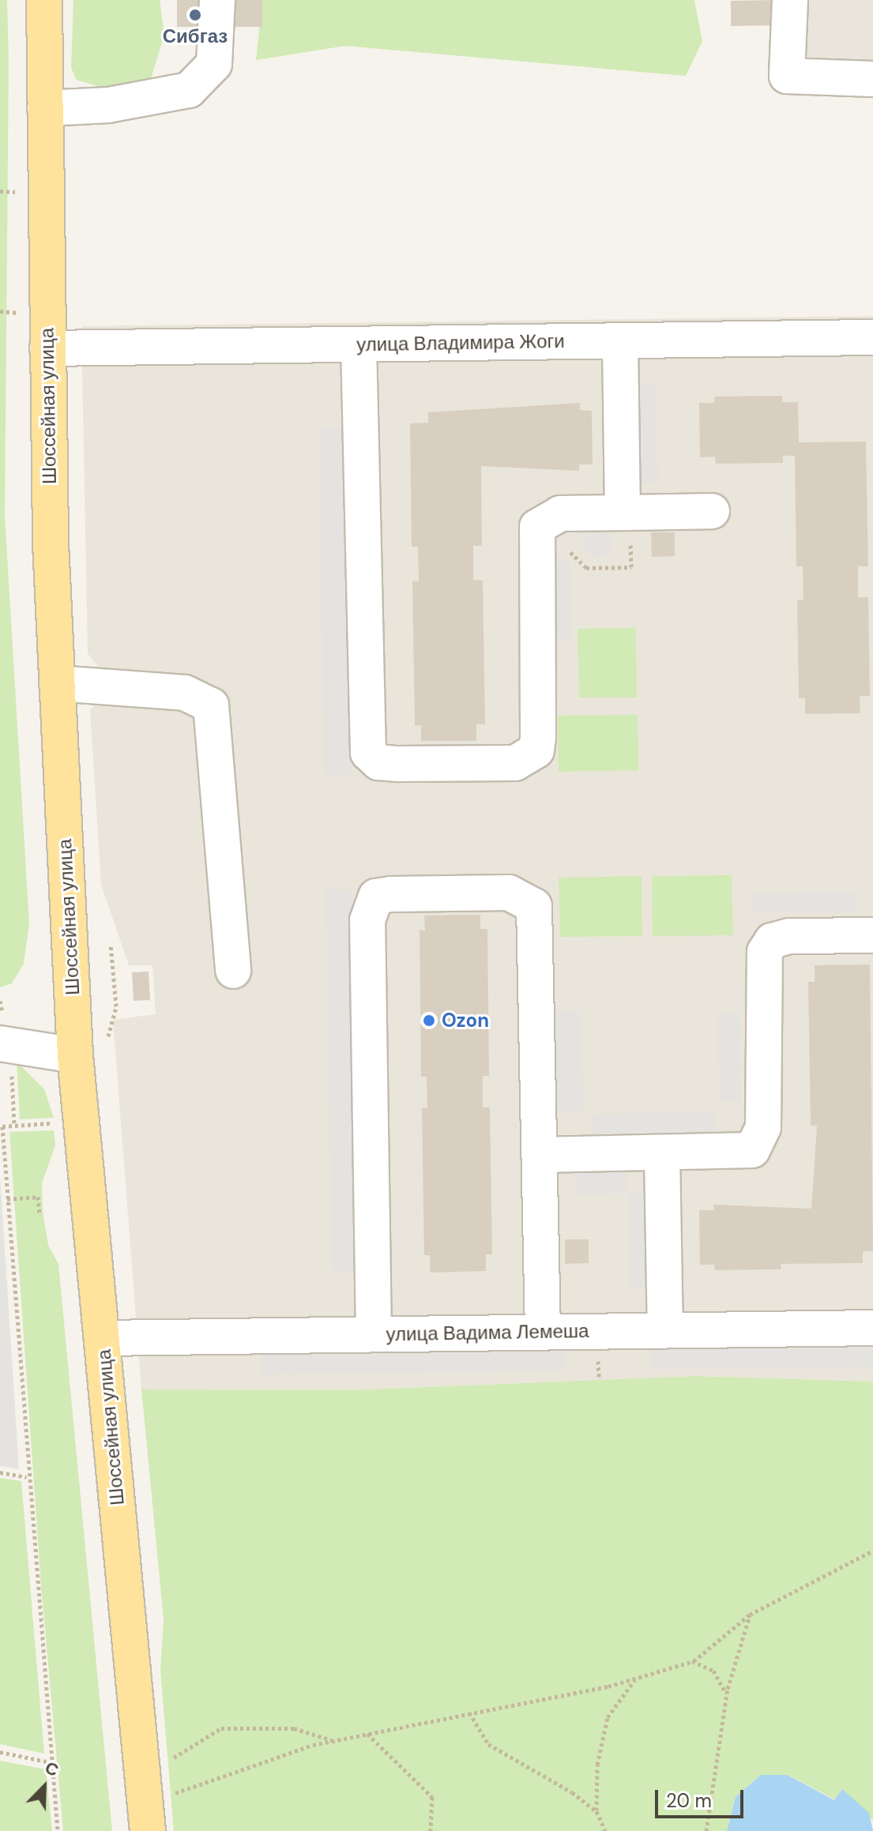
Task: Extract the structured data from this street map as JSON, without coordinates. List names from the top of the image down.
{
  "streets": {
    "main road": ["Шоссейная улица"],
    "street": ["улица Владимира Жоги", "улица Вадима Лемеша"]
  },
  "crossings": [
    ["улица Владимира Жоги", "Шоссейная улица"],
    ["Шоссейная улица", "улица Вадима Лемеша"]
  ],
  "places": ["Сибгаз", "Ozon"],
  "scale_bar": "20 m",
  "north": "top right"
}
